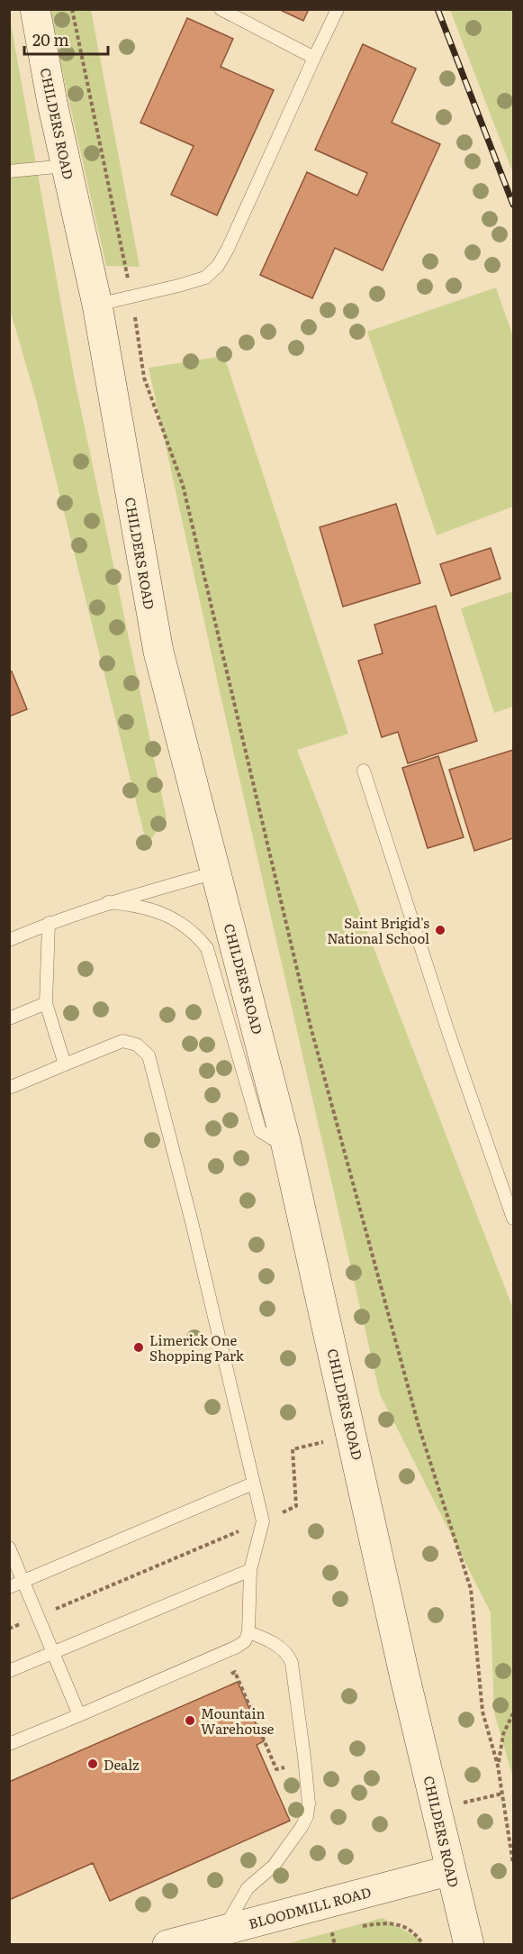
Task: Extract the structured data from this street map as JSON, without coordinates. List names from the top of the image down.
{
  "streets": {
    "main road": ["CHILDERS ROAD", "BLOODMILL ROAD"]
  },
  "crossings": [
    ["CHILDERS ROAD", "BLOODMILL ROAD"]
  ],
  "places": [
    "Saint Brigid's National School",
    "Limerick One Shopping Park",
    "Mountain Warehouse",
    "Dealz"
  ],
  "scale_bar": "20 m"
}
